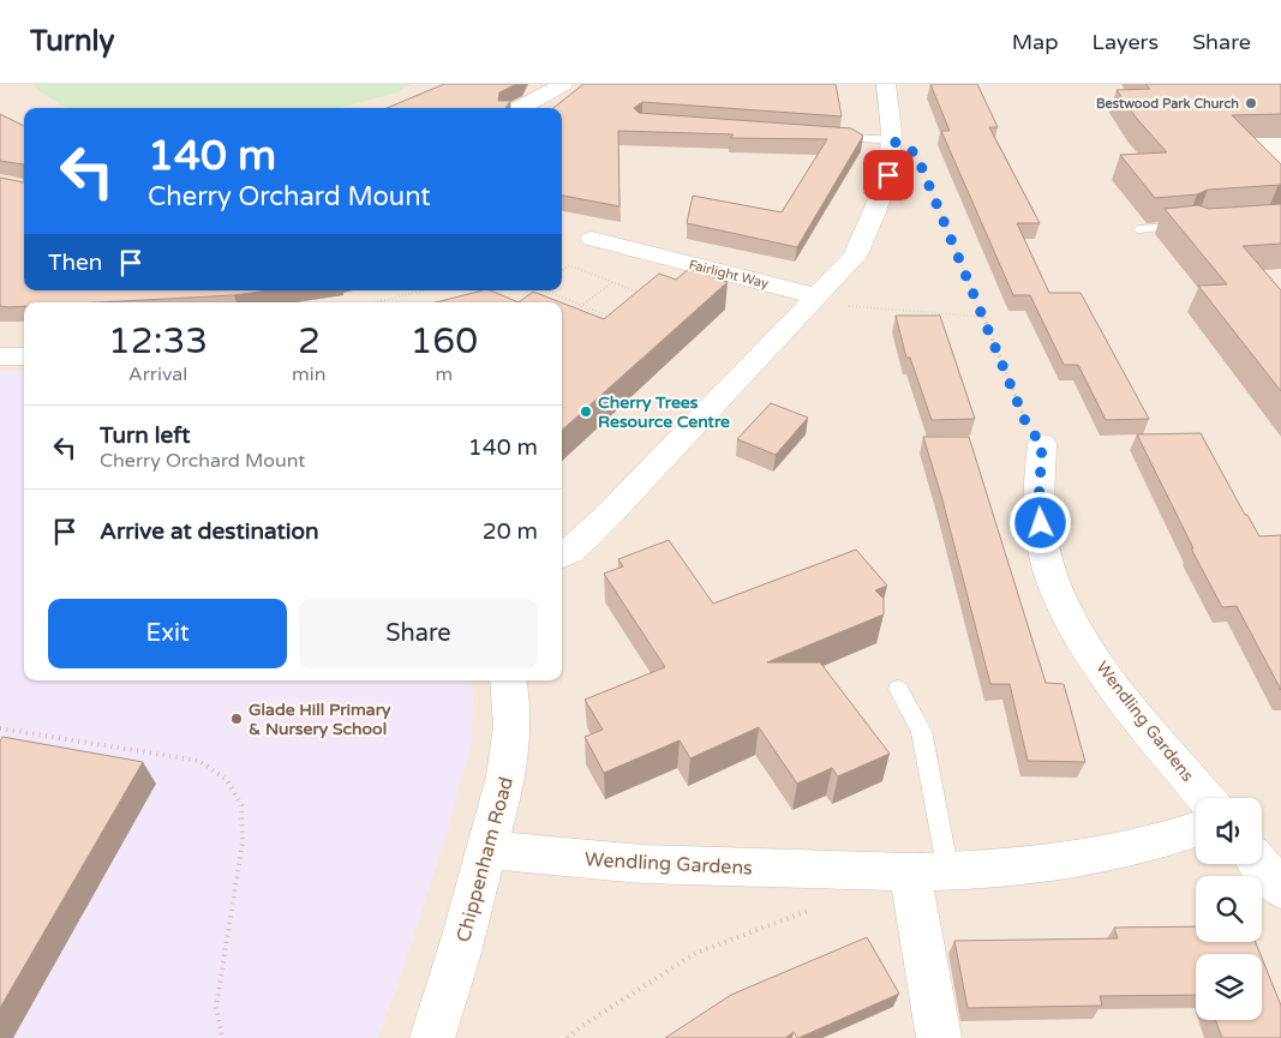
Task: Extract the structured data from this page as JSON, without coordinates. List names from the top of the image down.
{
  "streets": {
    "street": ["Fairlight Way", "Wendling Gardens", "Chippenham Road"]
  },
  "crossings": [
    ["Wendling Gardens", "Chippenham Road"]
  ],
  "places": ["Bestwood Park Church", "Cherry Trees Resource Centre", "Glade Hill Primary & Nursery School"],
  "page": {
    "header": "Turnly",
    "nav": ["Map", "Layers", "Share"],
    "turn": ["140 m", "Cherry Orchard Mount"],
    "then": "Then",
    "eta": [
      "12:33",
      "Arrival",
      "2",
      "min",
      "160",
      "m"
    ],
    "list": [
      {
        "name": "Turn left",
        "note": "Cherry Orchard Mount",
        "value": "140 m"
      },
      {
        "name": "Arrive at destination",
        "value": "20 m"
      }
    ],
    "buttons": ["Exit", "Share"]
  }
}
